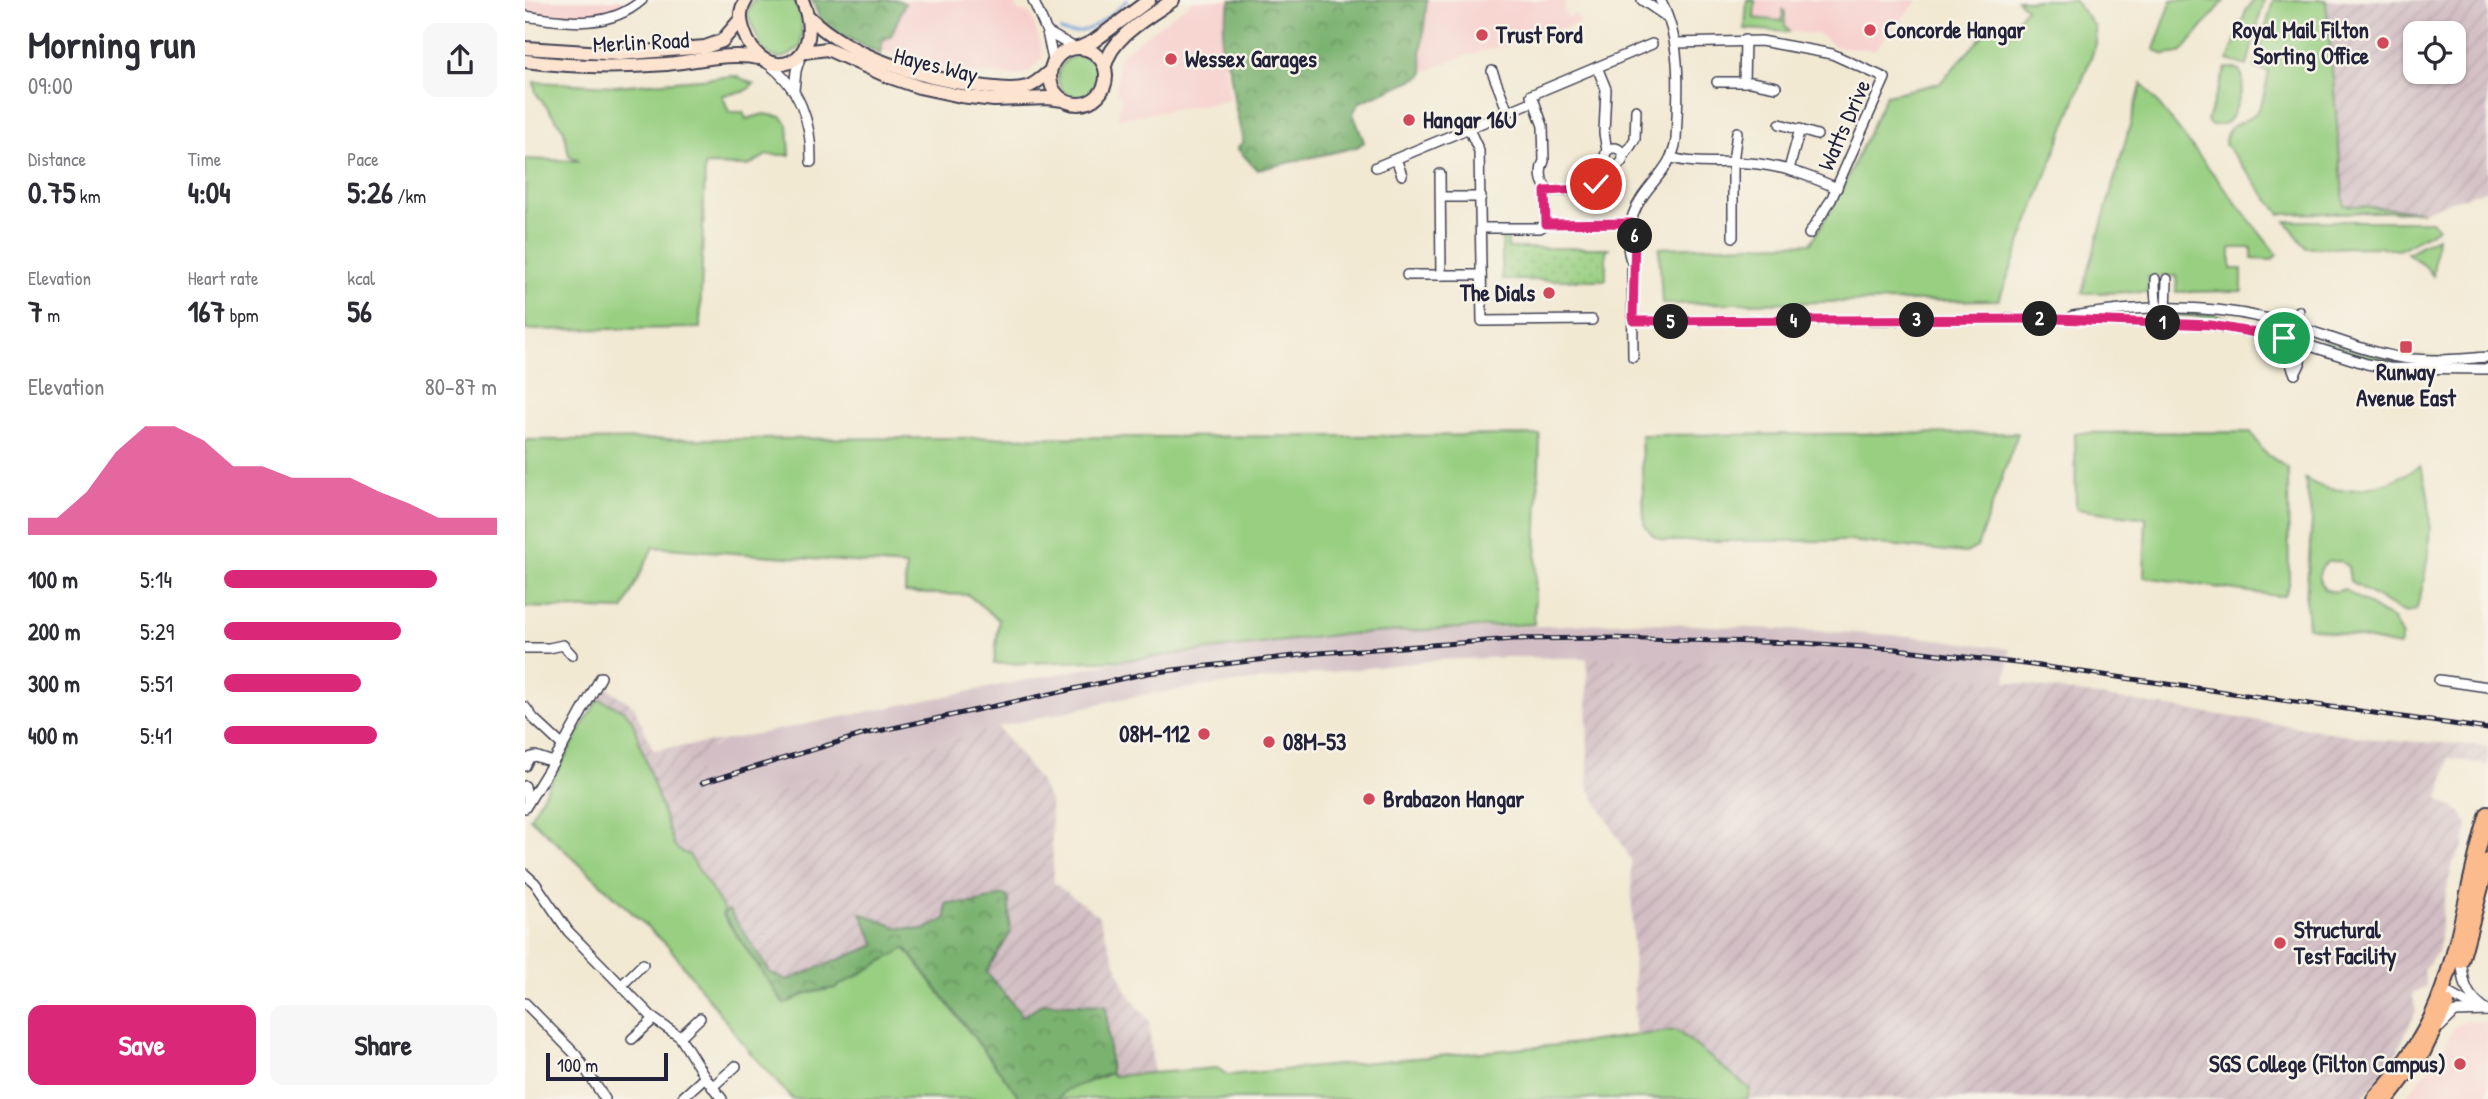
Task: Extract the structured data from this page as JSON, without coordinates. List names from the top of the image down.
{
  "streets": {
    "street": ["Merlin Road", "Hayes Way", "Watts Drive"]
  },
  "crossings": [
    ["Merlin Road", "Hayes Way"]
  ],
  "places": {
    "other": [
      "Concorde Hangar",
      "Trust Ford",
      "Royal Mail Filton Sorting Office",
      "Wessex Garages",
      "Hangar 16U",
      "The Dials",
      "08M-112",
      "08M-53",
      "Brabazon Hangar",
      "Structural Test Facility",
      "SGS College (Filton Campus)"
    ],
    "transit": ["Runway Avenue East"]
  },
  "scale_bar": "100 m",
  "page": {
    "heading": ["Morning run", "09:00"],
    "stats": [
      ["Distance", "0.75 km"],
      ["Time", "4:04"],
      ["Pace", "5:26 /km"],
      ["Elevation", "7 m"],
      ["Heart rate", "167 bpm"],
      ["kcal", "56"]
    ],
    "pins": [
      "6",
      "2",
      "3",
      "4",
      "5",
      "1"
    ],
    "chart": ["Elevation", "80–87 m"],
    "list": [
      {
        "name": "100 m",
        "note": "5:14"
      },
      {
        "name": "200 m",
        "note": "5:29"
      },
      {
        "name": "300 m",
        "note": "5:51"
      },
      {
        "name": "400 m",
        "note": "5:41"
      }
    ],
    "buttons": ["Save", "Share"],
    "scale": "100 m"
  }
}
